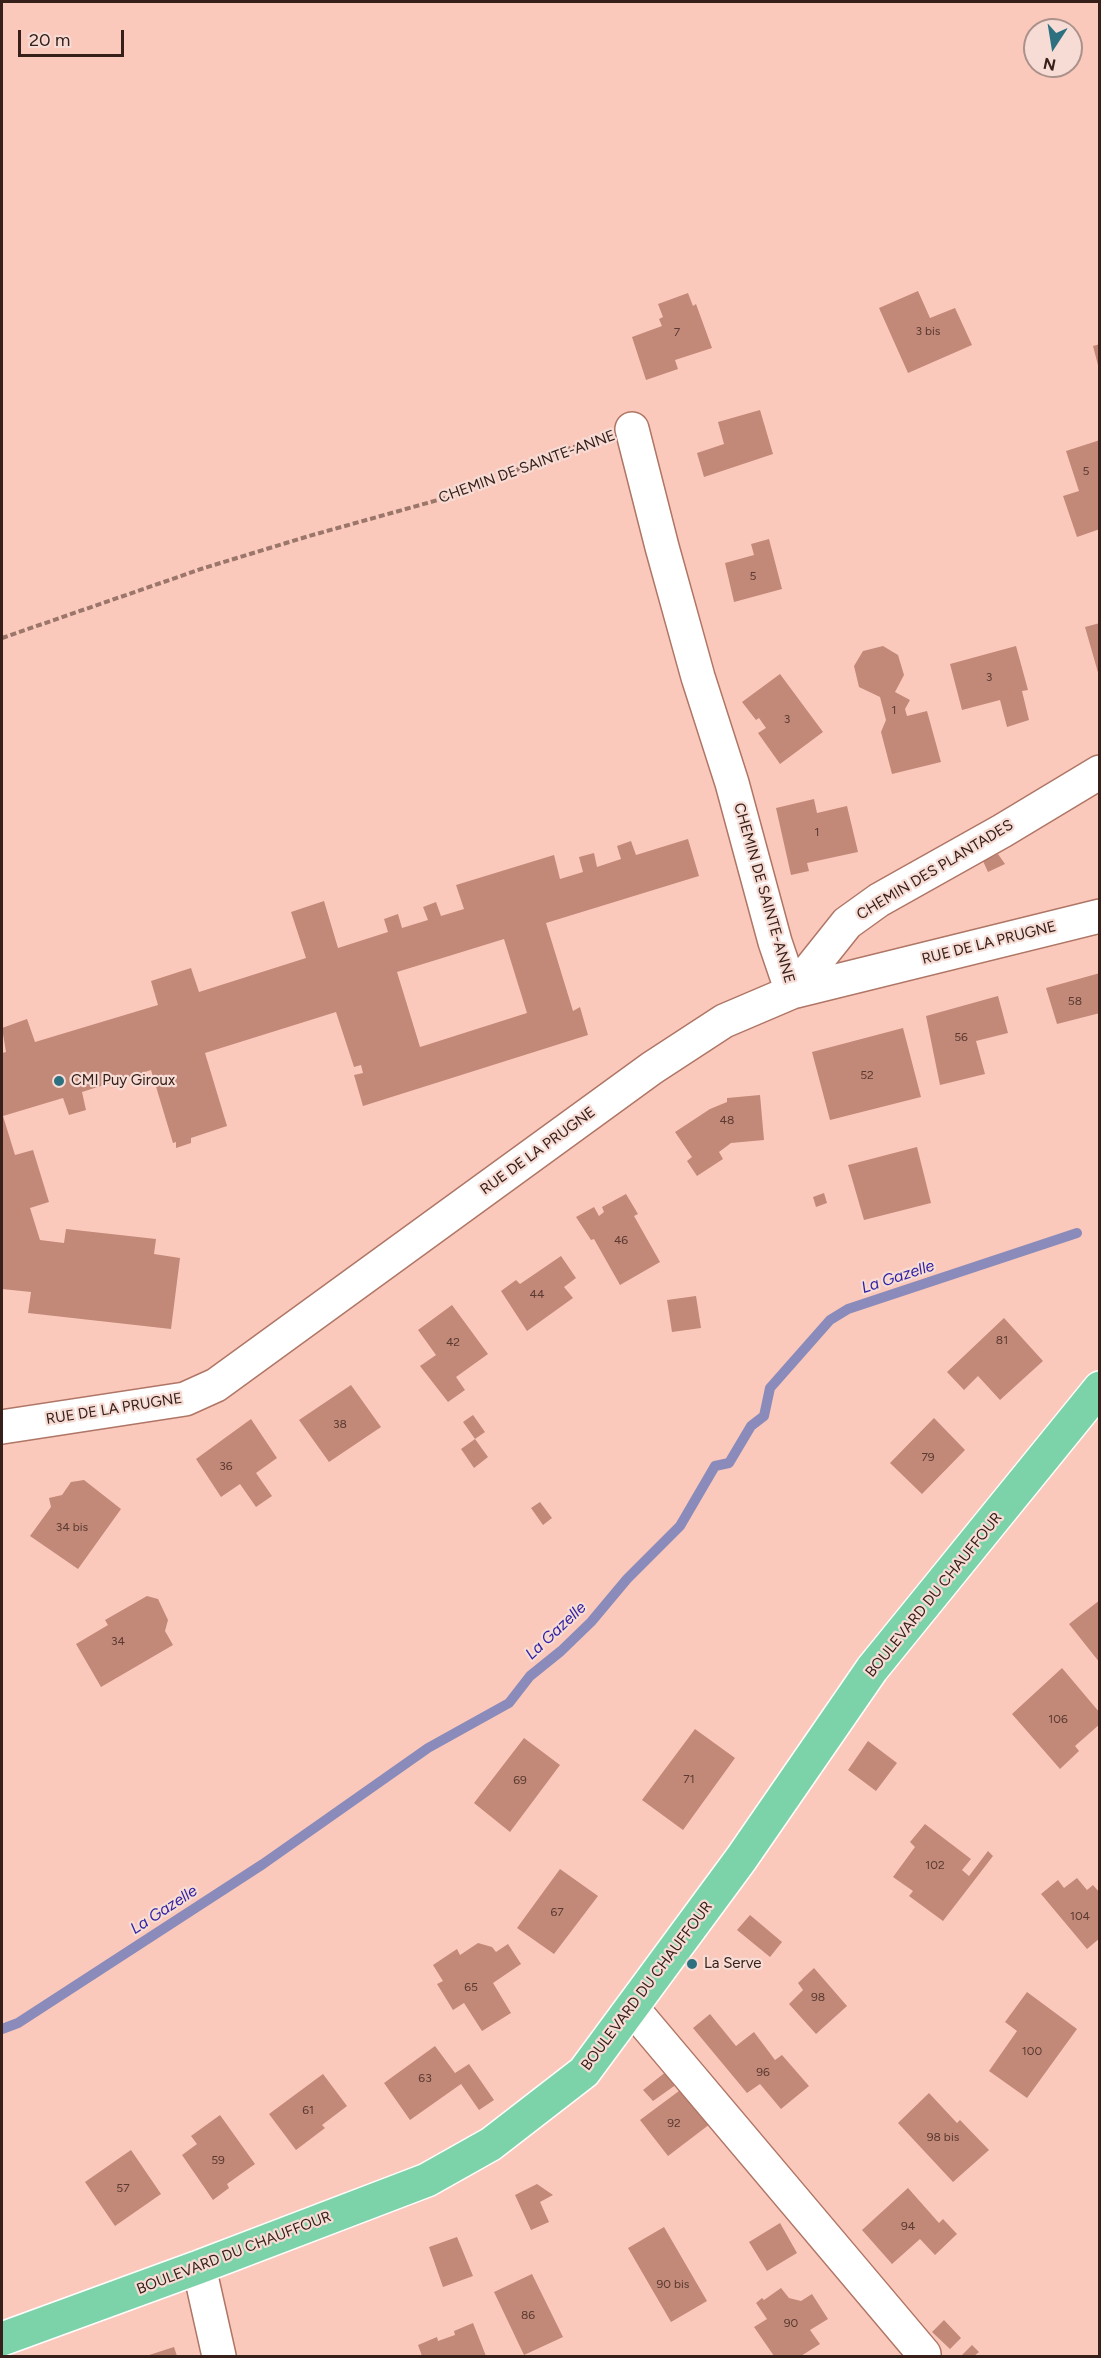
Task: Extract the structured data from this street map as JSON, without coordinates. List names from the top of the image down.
{
  "streets": {
    "main road": ["BOULEVARD DU CHAUFFOUR"],
    "street": ["CHEMIN DE SAINTE-ANNE", "CHEMIN DES PLANTADES", "RUE DE LA PRUGNE"]
  },
  "crossings": [
    ["CHEMIN DE SAINTE-ANNE", "CHEMIN DES PLANTADES"],
    ["CHEMIN DE SAINTE-ANNE", "RUE DE LA PRUGNE"],
    ["CHEMIN DES PLANTADES", "RUE DE LA PRUGNE"]
  ],
  "water": ["La Gazelle"],
  "places": ["CMI Puy Giroux", "La Serve"],
  "house_numbers": [
    "3 bis",
    "7",
    "5",
    "5",
    "3",
    "1",
    "3",
    "1",
    "58",
    "56",
    "52",
    "48",
    "46",
    "44",
    "81",
    "42",
    "38",
    "79",
    "36",
    "34 bis",
    "34",
    "106",
    "71",
    "69",
    "102",
    "67",
    "104",
    "65",
    "98",
    "100",
    "96",
    "63",
    "61",
    "92",
    "98 bis",
    "59",
    "57",
    "94",
    "90 bis",
    "86",
    "90"
  ],
  "scale_bar": "20 m",
  "north": "bottom"
}
